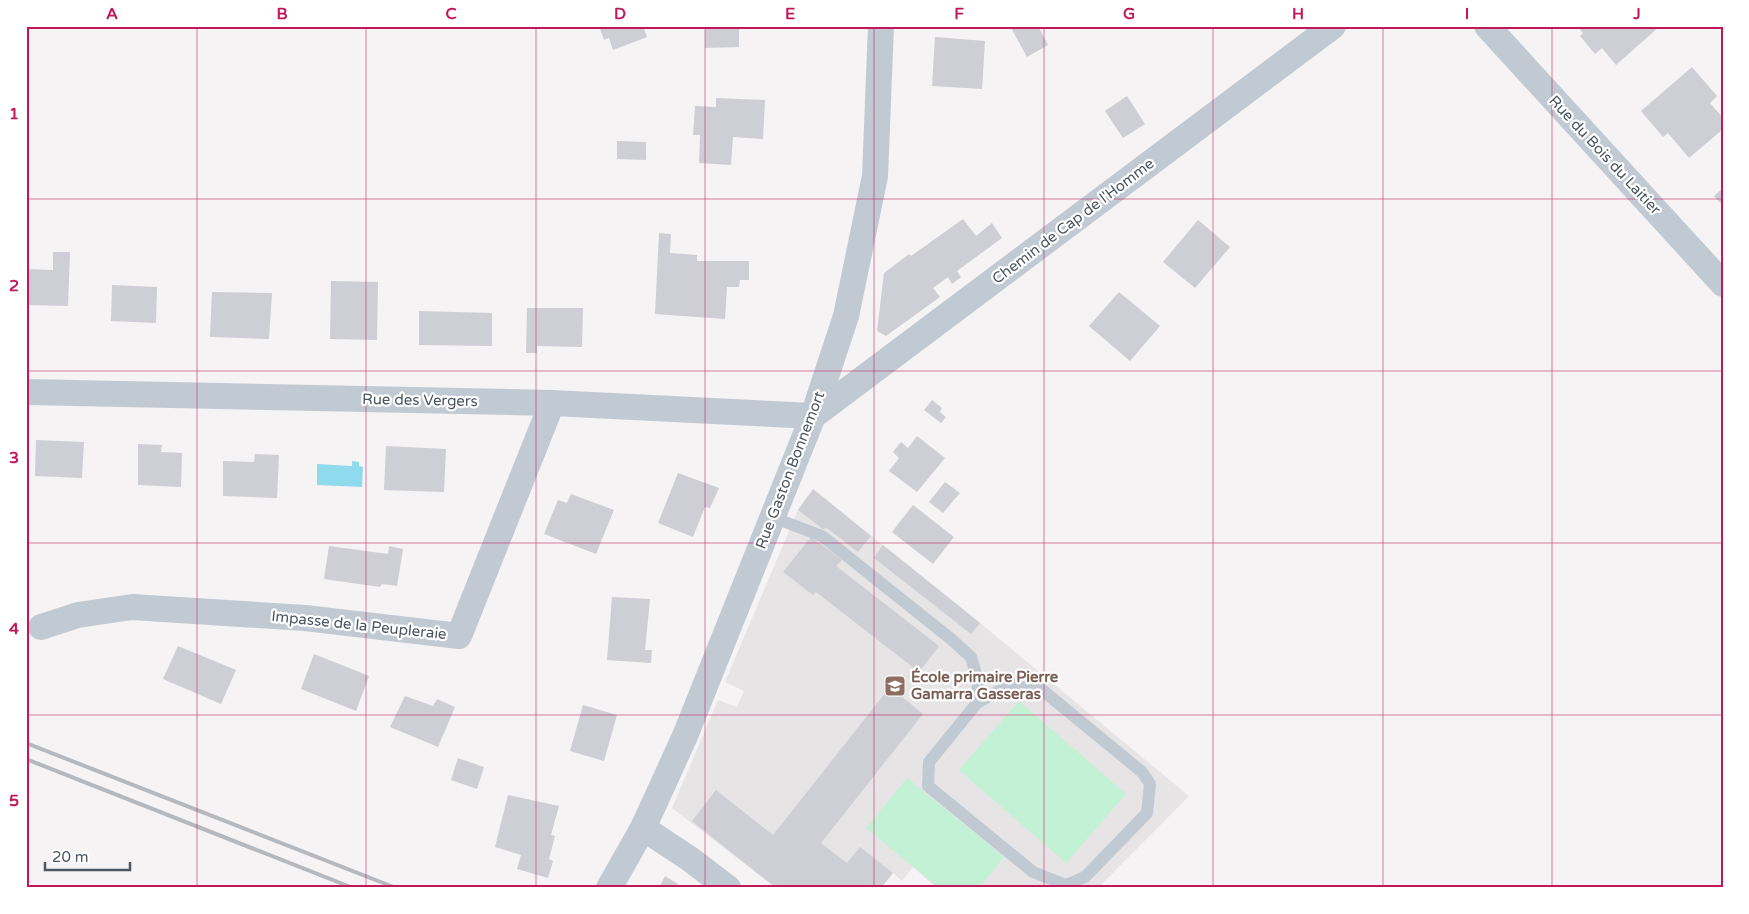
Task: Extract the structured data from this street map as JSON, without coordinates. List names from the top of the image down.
{
  "streets": {
    "street": [
      "Rue du Bois du Laitier",
      "Chemin de Cap de l'Homme",
      "Rue des Vergers",
      "Rue Gaston Bonnemort",
      "Impasse de la Peupleraie"
    ]
  },
  "crossings": [
    ["Chemin de Cap de l'Homme", "Rue des Vergers"],
    ["Chemin de Cap de l'Homme", "Rue Gaston Bonnemort"],
    ["Rue des Vergers", "Rue Gaston Bonnemort"],
    ["Rue des Vergers", "Impasse de la Peupleraie"]
  ],
  "places": {
    "school or university": ["École primaire Pierre Gamarra Gasseras"]
  },
  "scale_bar": "20 m",
  "grid": {
    "columns": [
      "A",
      "B",
      "C",
      "D",
      "E",
      "F",
      "G",
      "H",
      "I",
      "J"
    ],
    "rows": [
      "1",
      "2",
      "3",
      "4",
      "5"
    ]
  }
}
